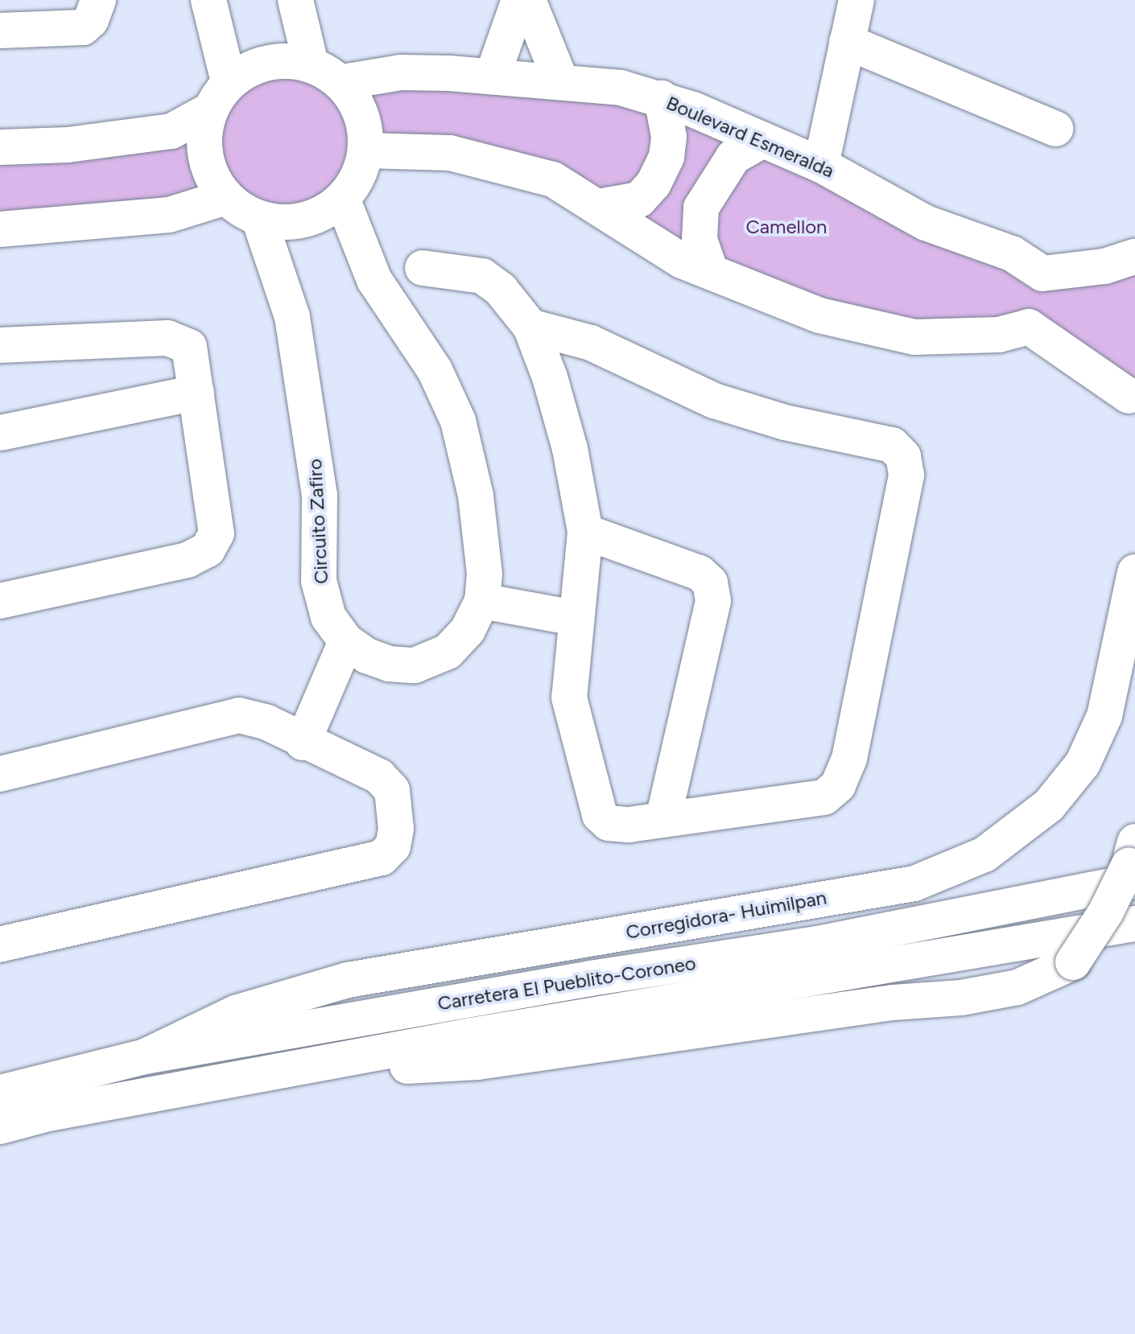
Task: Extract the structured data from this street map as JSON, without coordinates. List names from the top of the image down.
{
  "streets": {
    "street": [
      "Boulevard Esmeralda",
      "Circuito Zafiro",
      "Corregidora- Huimilpan",
      "Carretera El Pueblito-Coroneo"
    ]
  },
  "crossings": [
    ["Boulevard Esmeralda", "Circuito Zafiro"],
    ["Corregidora- Huimilpan", "Carretera El Pueblito-Coroneo"]
  ],
  "parks": ["Camellon"]
}
